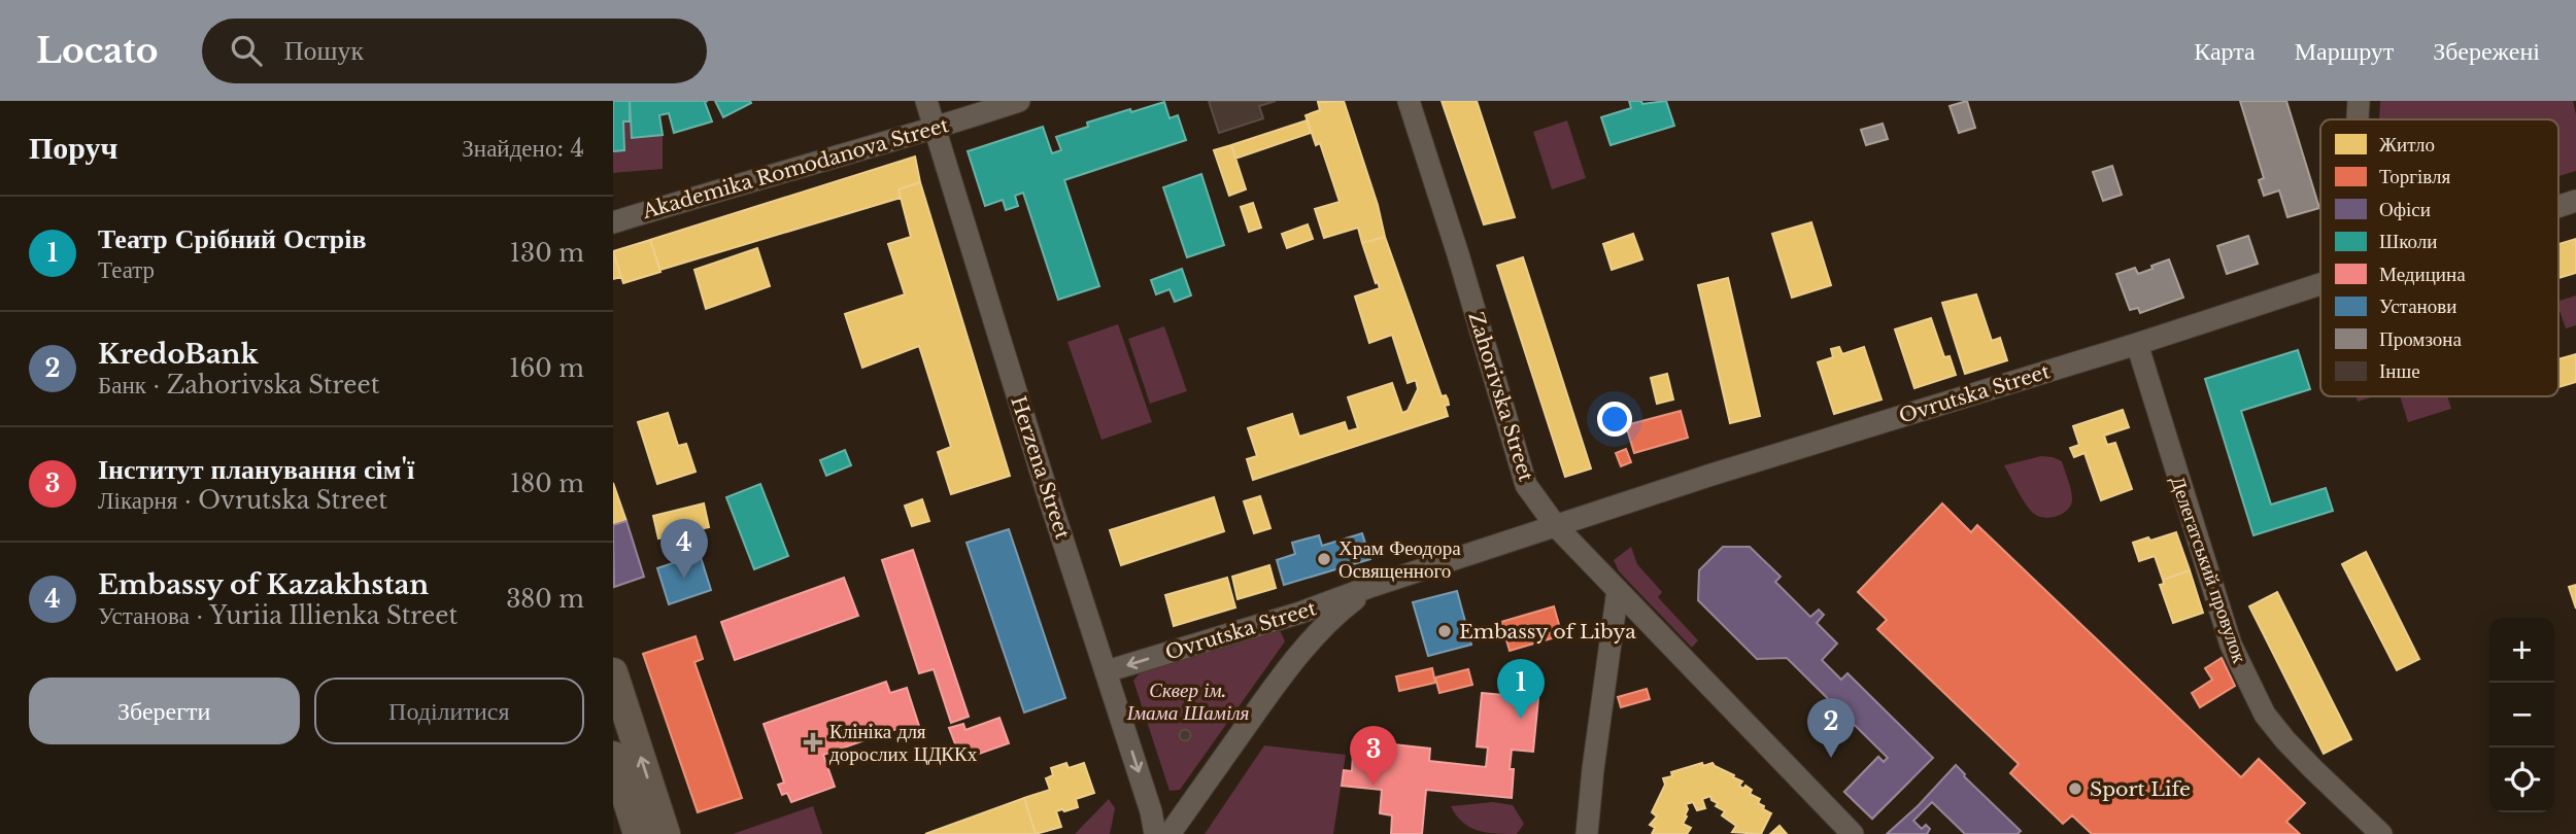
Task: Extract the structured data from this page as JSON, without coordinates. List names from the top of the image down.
{
  "streets": {
    "street": [
      "Akademika Romodanova Street",
      "Ovrutska Street",
      "Zahorivska Street",
      "Herzena Street",
      "Делегатський провулок"
    ]
  },
  "crossings": [
    ["Akademika Romodanova Street", "Herzena Street"],
    ["Ovrutska Street", "Zahorivska Street"],
    ["Ovrutska Street", "Herzena Street"],
    ["Ovrutska Street", "Делегатський провулок"]
  ],
  "parks": ["Сквер ім. Імама Шаміля"],
  "places": {
    "other": ["Храм Феодора Освященного", "Embassy of Libya", "Sport Life"],
    "health": ["Клініка для дорослих ЦДККх"]
  },
  "legend": [
    "Житло",
    "Торгівля",
    "Офіси",
    "Школи",
    "Медицина",
    "Установи",
    "Промзона",
    "Інше"
  ],
  "page": {
    "header": "Locato",
    "search": "Пошук",
    "nav": ["Карта", "Маршрут", "Збережені"],
    "heading": ["Поруч", "Знайдено: 4"],
    "list": [
      {
        "mark": "1",
        "name": "Театр Срібний Острів",
        "note": "Театр",
        "value": "130 m"
      },
      {
        "mark": "2",
        "name": "KredoBank",
        "note": "Банк · Zahorivska Street",
        "value": "160 m"
      },
      {
        "mark": "3",
        "name": "Інститут планування сім'ї",
        "note": "Лікарня · Ovrutska Street",
        "value": "180 m"
      },
      {
        "mark": "4",
        "name": "Embassy of Kazakhstan",
        "note": "Установа · Yuriia Illienka Street",
        "value": "380 m"
      }
    ],
    "pins": [
      "4",
      "1",
      "2",
      "3"
    ],
    "map_buttons": ["+", "−"],
    "buttons": ["Зберегти", "Поділитися"]
  }
}
